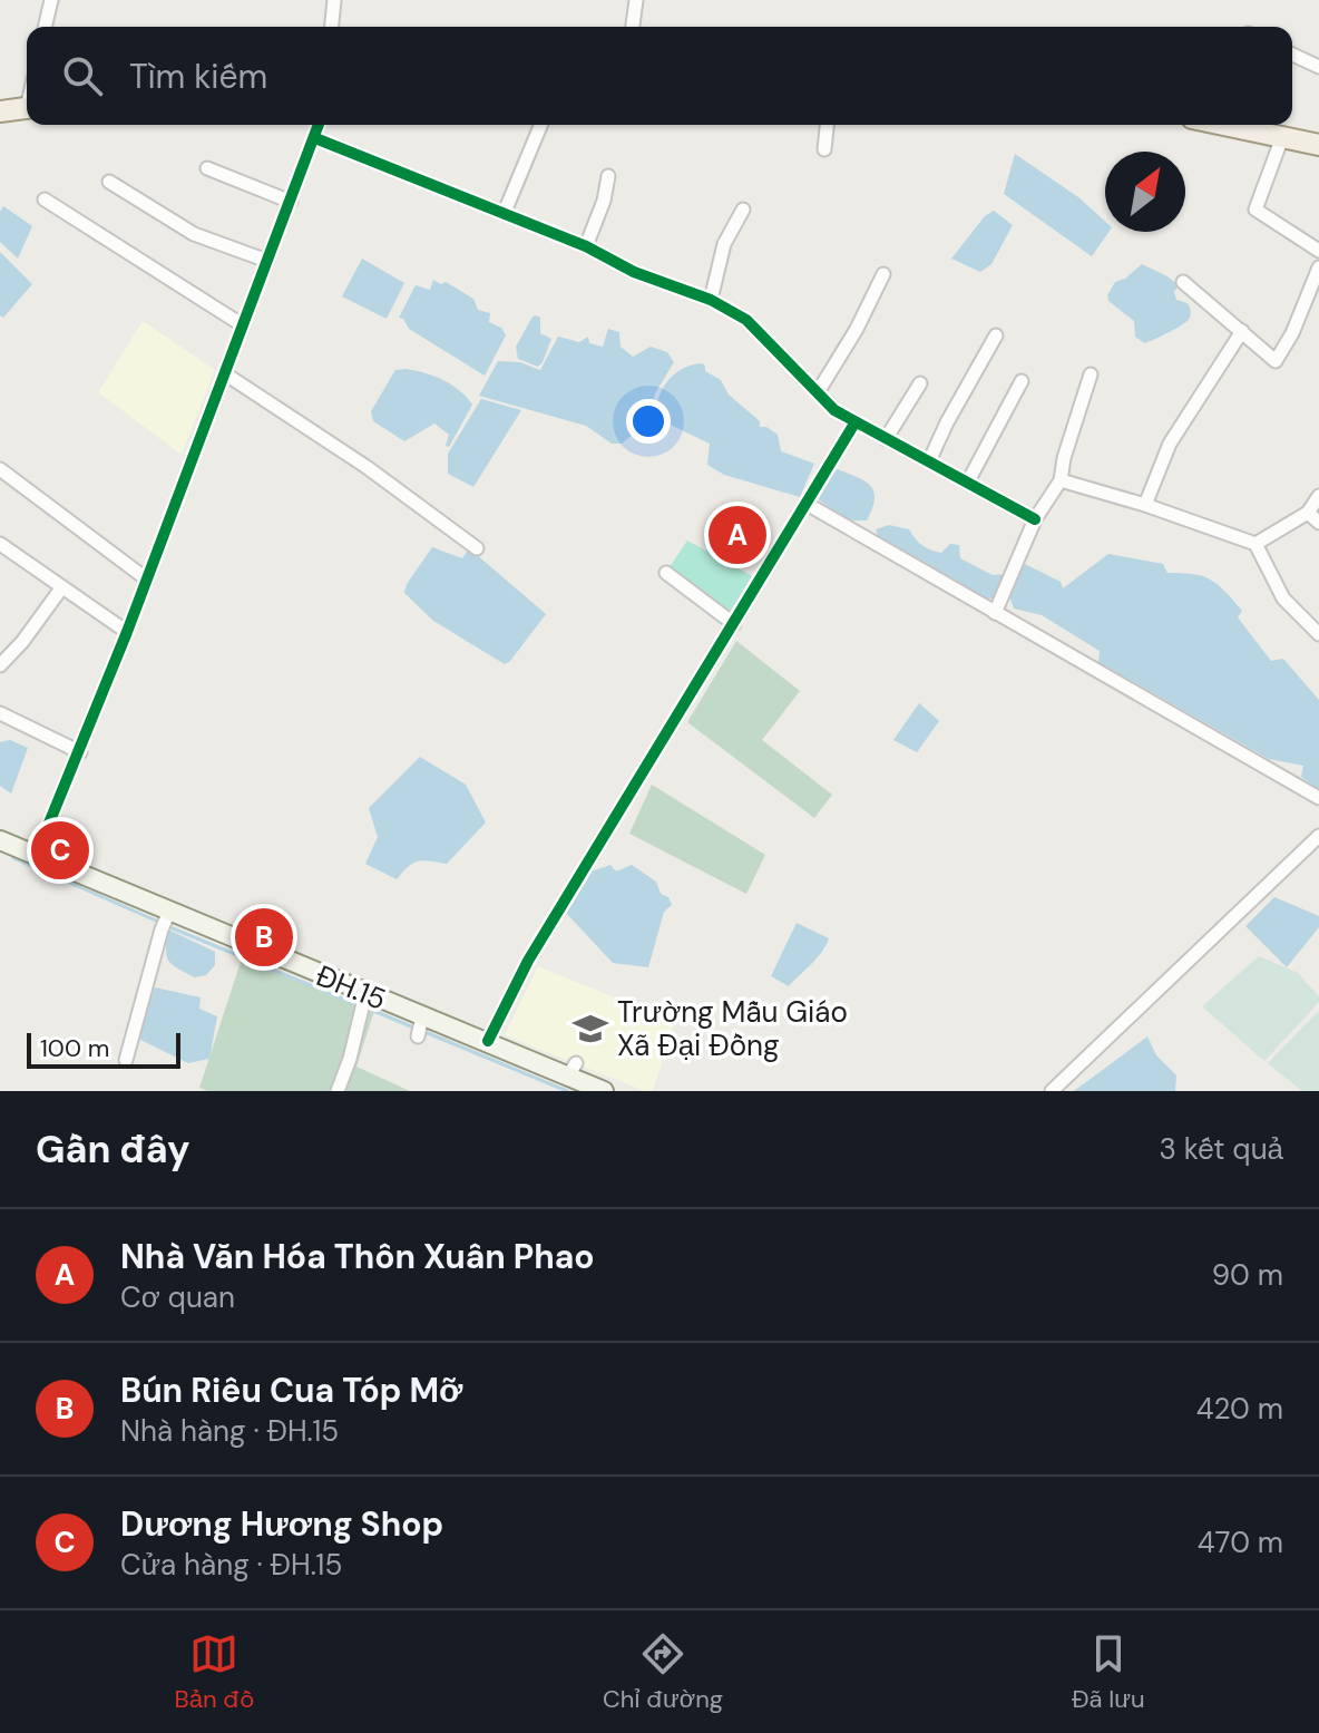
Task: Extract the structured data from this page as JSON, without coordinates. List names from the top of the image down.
{
  "streets": {
    "main road": ["ĐH.15"]
  },
  "places": {
    "school or university": ["Trường Mẫu Giáo Xã Đại Đồng"]
  },
  "scale_bar": "100 m",
  "north": "top right",
  "page": {
    "search": "Tìm kiếm",
    "pins": ["A", "C", "B"],
    "scale": "100 m",
    "heading": ["Gần đây", "3 kết quả"],
    "list": [
      {
        "mark": "A",
        "name": "Nhà Văn Hóa Thôn Xuân Phao",
        "note": "Cơ quan",
        "value": "90 m"
      },
      {
        "mark": "B",
        "name": "Bún Riêu Cua Tóp Mỡ",
        "note": "Nhà hàng · ĐH.15",
        "value": "420 m"
      },
      {
        "mark": "C",
        "name": "Dương Hương Shop",
        "note": "Cửa hàng · ĐH.15",
        "value": "470 m"
      }
    ],
    "nav": ["Bản đồ", "Chỉ đường", "Đã lưu"]
  }
}
